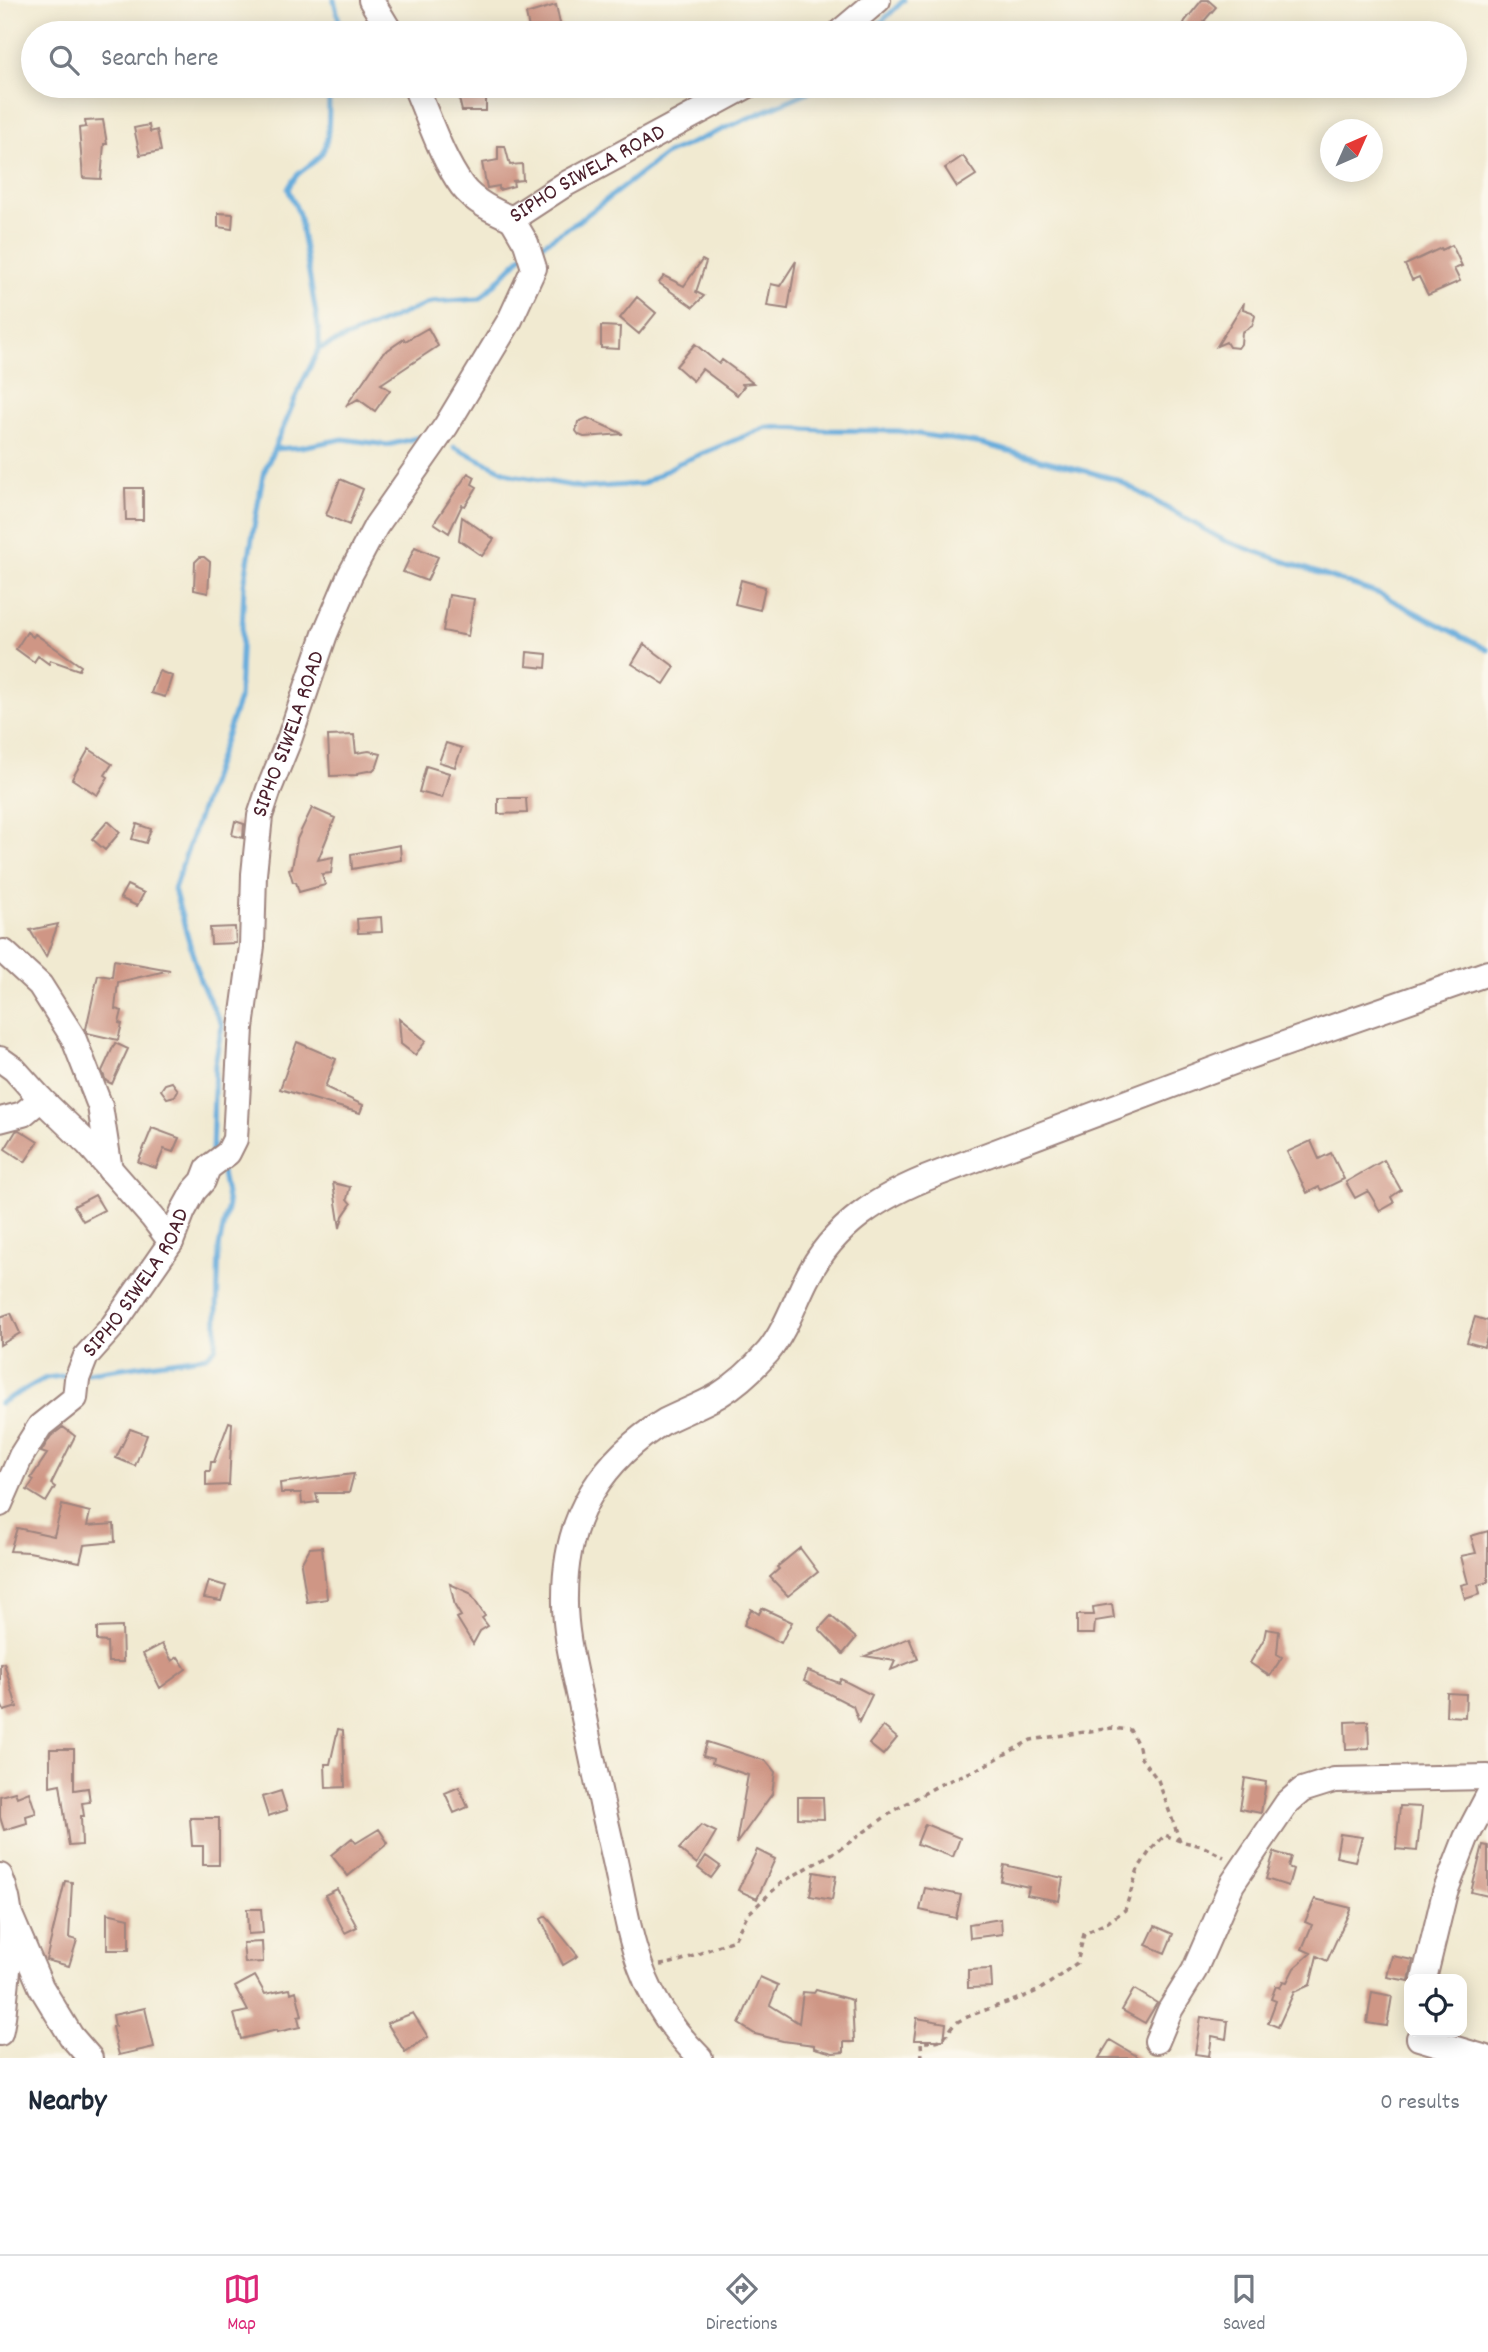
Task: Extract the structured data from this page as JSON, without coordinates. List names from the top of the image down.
{
  "streets": {
    "street": ["SIPHO SIWELA ROAD"]
  },
  "north": "top right",
  "page": {
    "search": "Search here",
    "heading": ["Nearby", "0 results"],
    "nav": ["Map", "Directions", "Saved"]
  }
}
